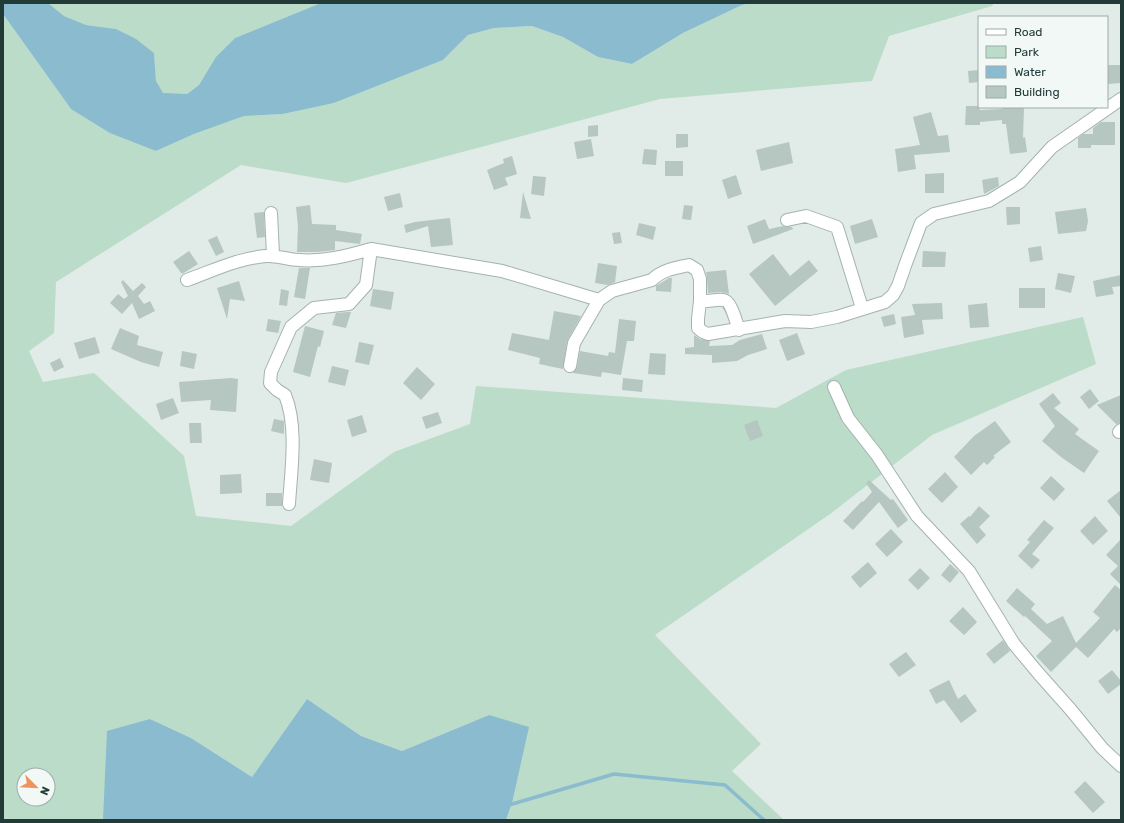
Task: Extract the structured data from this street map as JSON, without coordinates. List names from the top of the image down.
{
  "legend": [
    "Road",
    "Park",
    "Water",
    "Building"
  ],
  "north": "bottom right"
}
